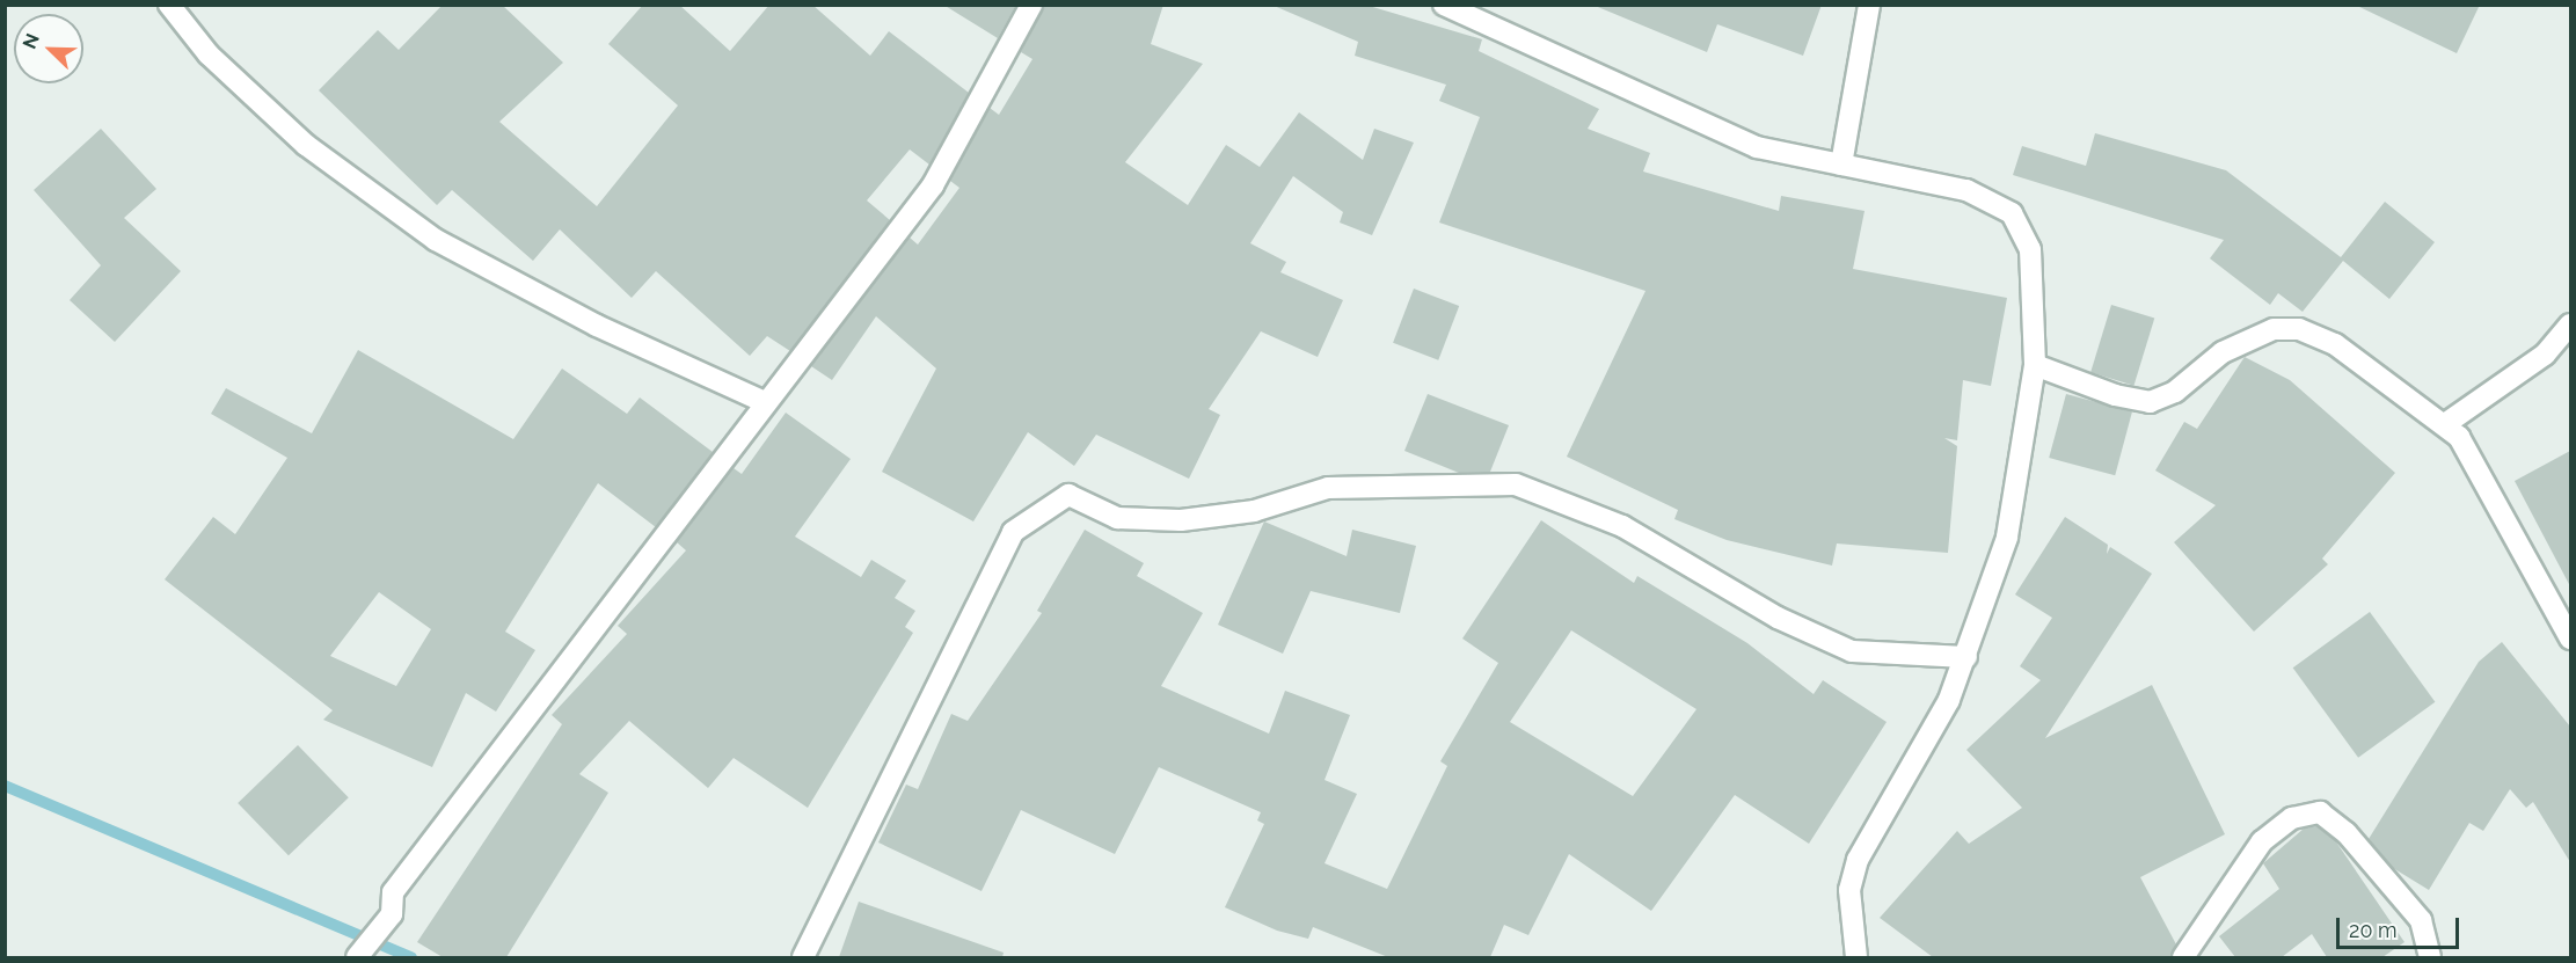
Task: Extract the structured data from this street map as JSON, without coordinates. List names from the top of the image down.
{
  "scale_bar": "20 m",
  "north": "top left"
}
